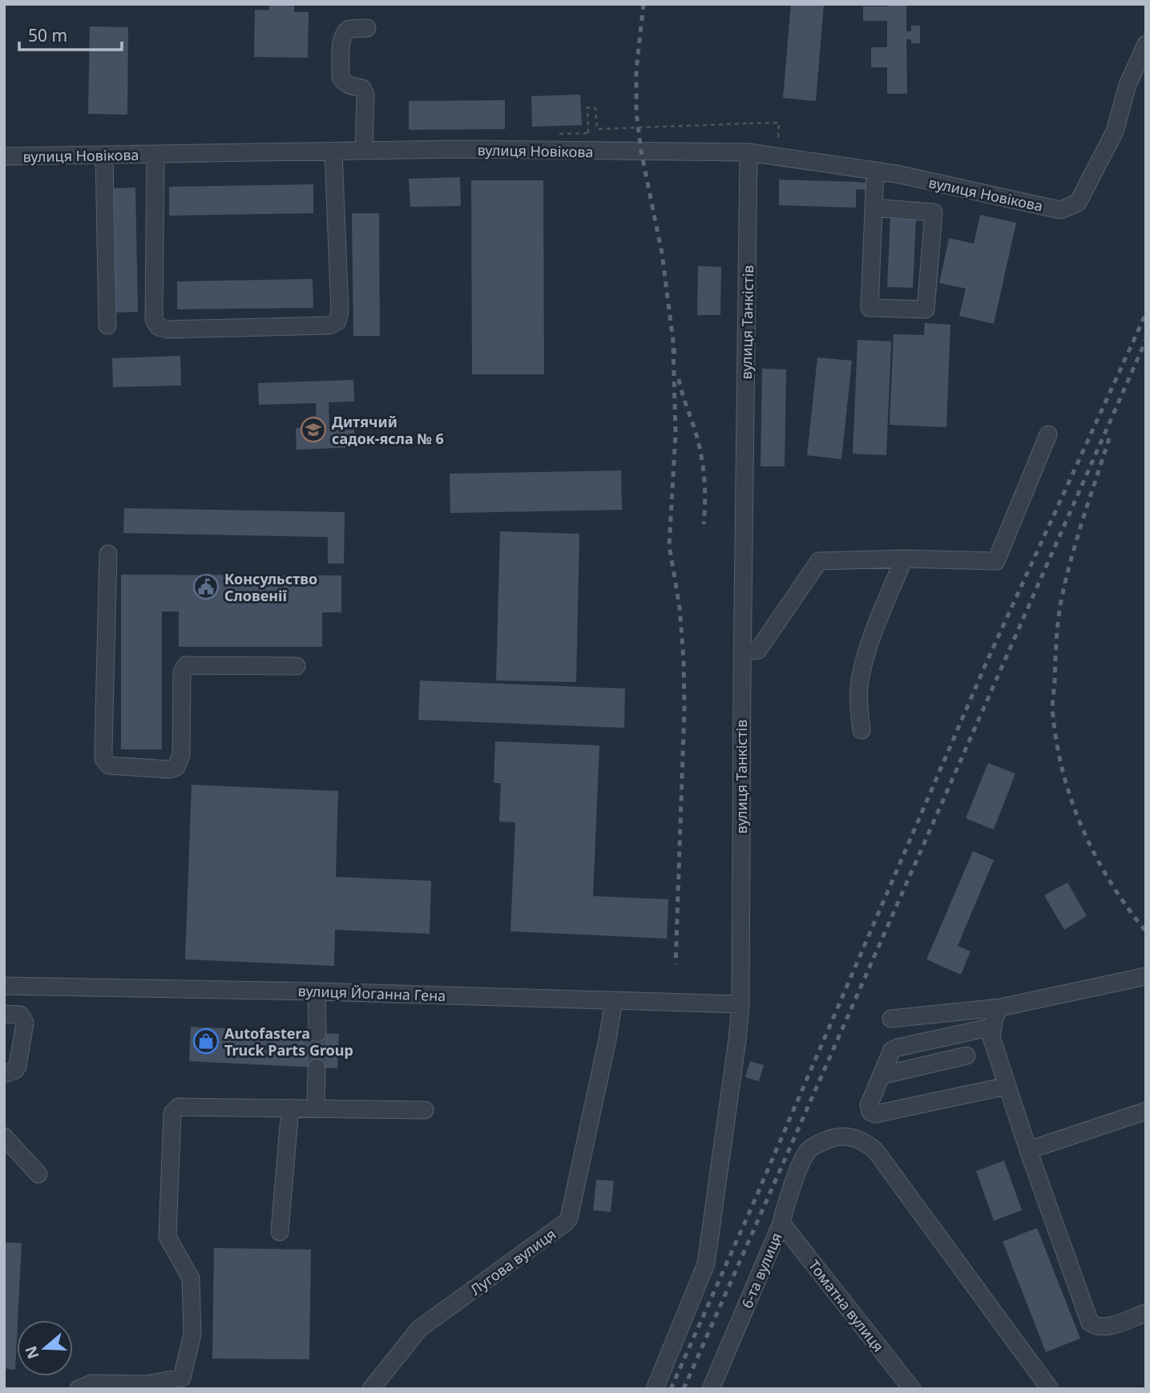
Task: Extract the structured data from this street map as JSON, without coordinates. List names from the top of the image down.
{
  "streets": {
    "street": [
      "вулиця Новікова",
      "вулиця Танкістів",
      "вулиця Йоганна Гена",
      "Лугова вулиця",
      "6-та вулиця",
      "Томатна вулиця"
    ]
  },
  "crossings": [
    ["вулиця Новікова", "вулиця Танкістів"],
    ["вулиця Танкістів", "вулиця Йоганна Гена"],
    ["вулиця Йоганна Гена", "Лугова вулиця"],
    ["6-та вулиця", "Томатна вулиця"]
  ],
  "places": {
    "school or university": ["Дитячий садок-ясла № 6"],
    "public building": ["Консульство Словенії"],
    "shop": ["Autofastera Truck Parts Group"]
  },
  "scale_bar": "50 m",
  "north": "left"
}
